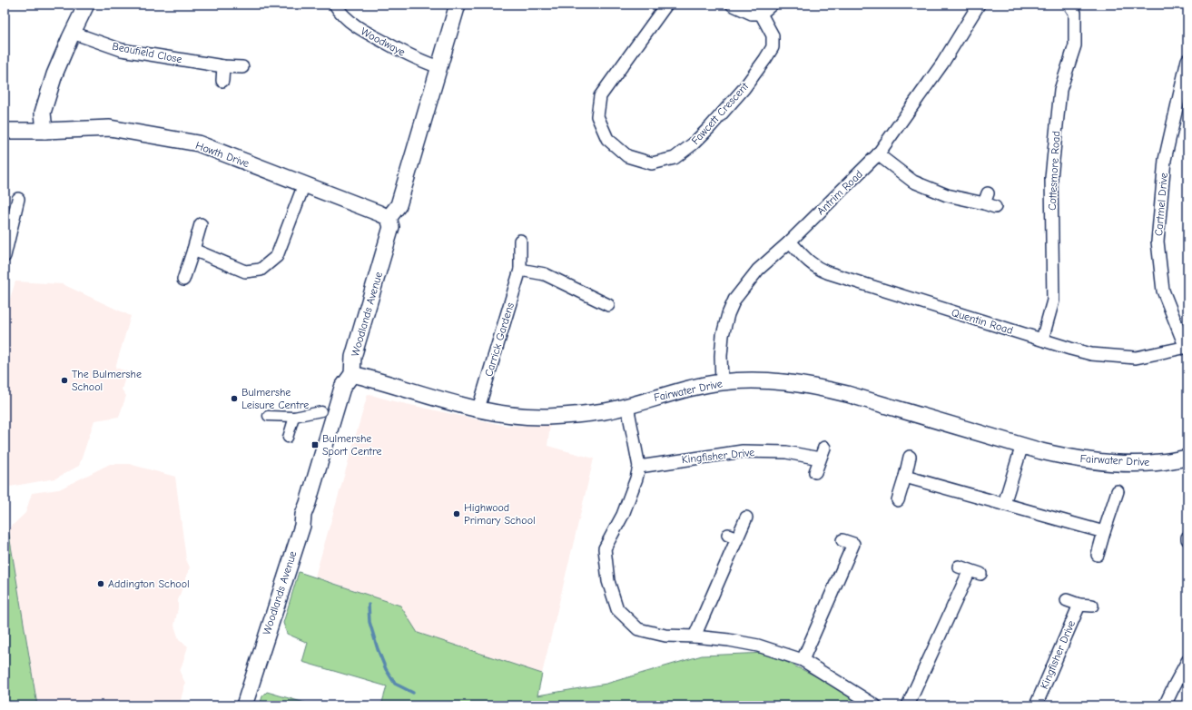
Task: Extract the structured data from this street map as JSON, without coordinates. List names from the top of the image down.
{
  "streets": {
    "street": [
      "Woodwaye",
      "Beaufield Close",
      "Fawcett Crescent",
      "Howth Drive",
      "Cottesmore Road",
      "Antrim Road",
      "Cartmel Drive",
      "Woodlands Avenue",
      "Quentin Road",
      "Carrick Gardens",
      "Fairwater Drive",
      "Kingfisher Drive"
    ]
  },
  "crossings": [
    ["Howth Drive", "Woodlands Avenue"],
    ["Cottesmore Road", "Quentin Road"],
    ["Antrim Road", "Quentin Road"],
    ["Antrim Road", "Fairwater Drive"],
    ["Cartmel Drive", "Quentin Road"],
    ["Woodlands Avenue", "Fairwater Drive"],
    ["Carrick Gardens", "Fairwater Drive"]
  ],
  "places": {
    "other": [
      "The Bulmershe School",
      "Bulmershe Leisure Centre",
      "Highwood Primary School",
      "Addington School"
    ],
    "transit": ["Bulmershe Sport Centre"]
  }
}
